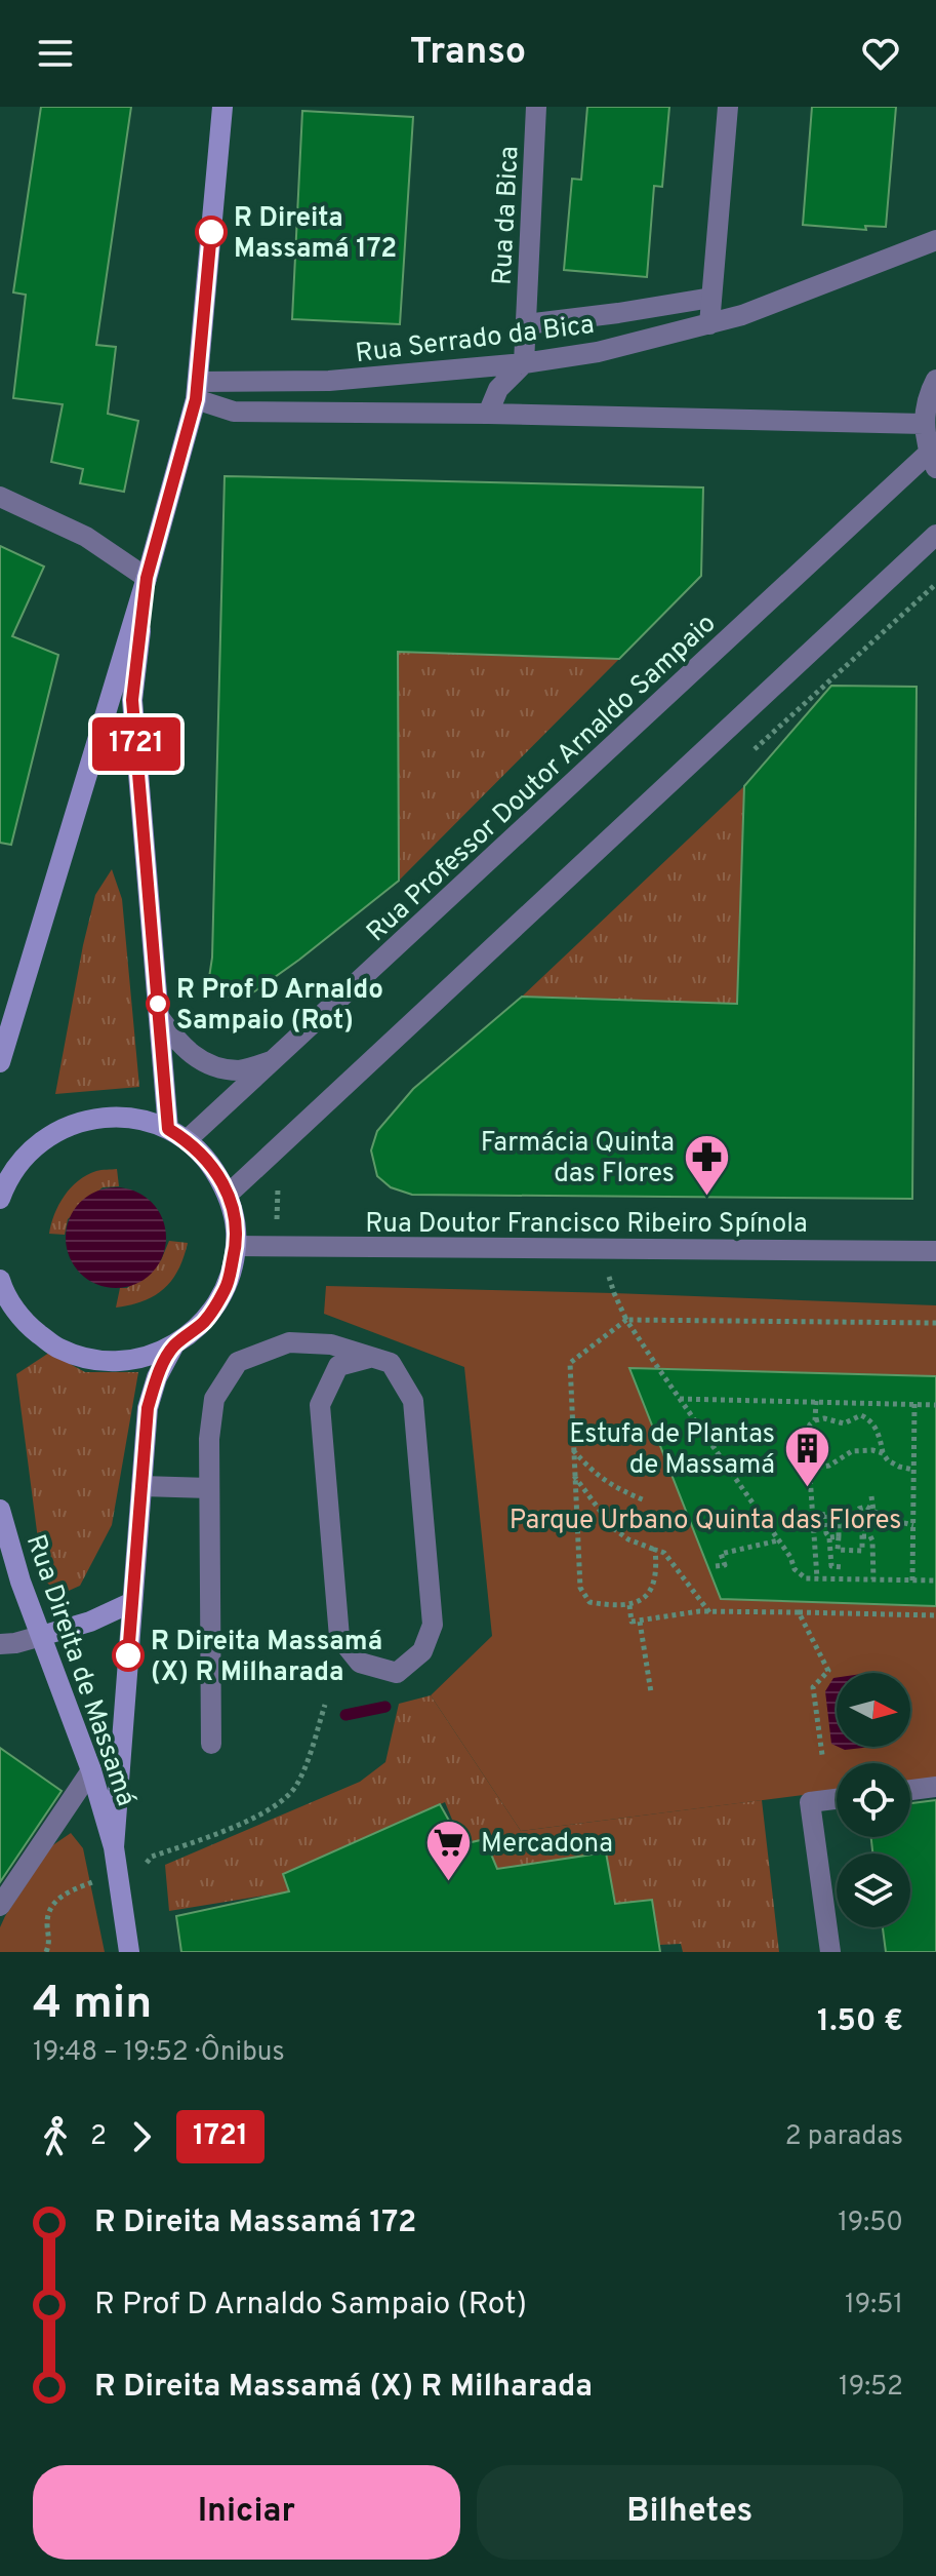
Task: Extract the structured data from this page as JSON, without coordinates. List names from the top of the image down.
{
  "streets": {
    "main road": ["Rua Direita de Massamá"],
    "street": [
      "Rua da Bica",
      "Rua Serrado da Bica",
      "Rua Professor Doutor Arnaldo Sampaio",
      "Rua Doutor Francisco Ribeiro Spínola"
    ]
  },
  "crossings": [
    ["Rua da Bica", "Rua Serrado da Bica"],
    ["Rua Professor Doutor Arnaldo Sampaio", "Rua Direita de Massamá"],
    ["Rua Doutor Francisco Ribeiro Spínola", "Rua Direita de Massamá"]
  ],
  "parks": ["Parque Urbano Quinta das Flores"],
  "places": {
    "other": ["R Direita Massamá 172", "R Prof D Arnaldo Sampaio (Rot)", "R Direita Massamá (X) R Milharada"],
    "pharmacy": ["Farmácia Quinta das Flores"],
    "building": ["Estufa de Plantas de Massamá"],
    "supermarket": ["Mercadona"]
  },
  "lines": ["bus line 1721"],
  "north": "right",
  "page": {
    "header": "Transo",
    "on_map": "1721",
    "heading": ["4 min", "19:48 – 19:52 · Ônibus", "1.50 €"],
    "legs": ["2", "1721", "2 paradas"],
    "list": [
      {
        "name": "R Direita Massamá 172",
        "value": "19:50"
      },
      {
        "name": "R Prof D Arnaldo Sampaio (Rot)",
        "value": "19:51"
      },
      {
        "name": "R Direita Massamá (X) R Milharada",
        "value": "19:52"
      }
    ],
    "buttons": ["Iniciar", "Bilhetes"]
  }
}
